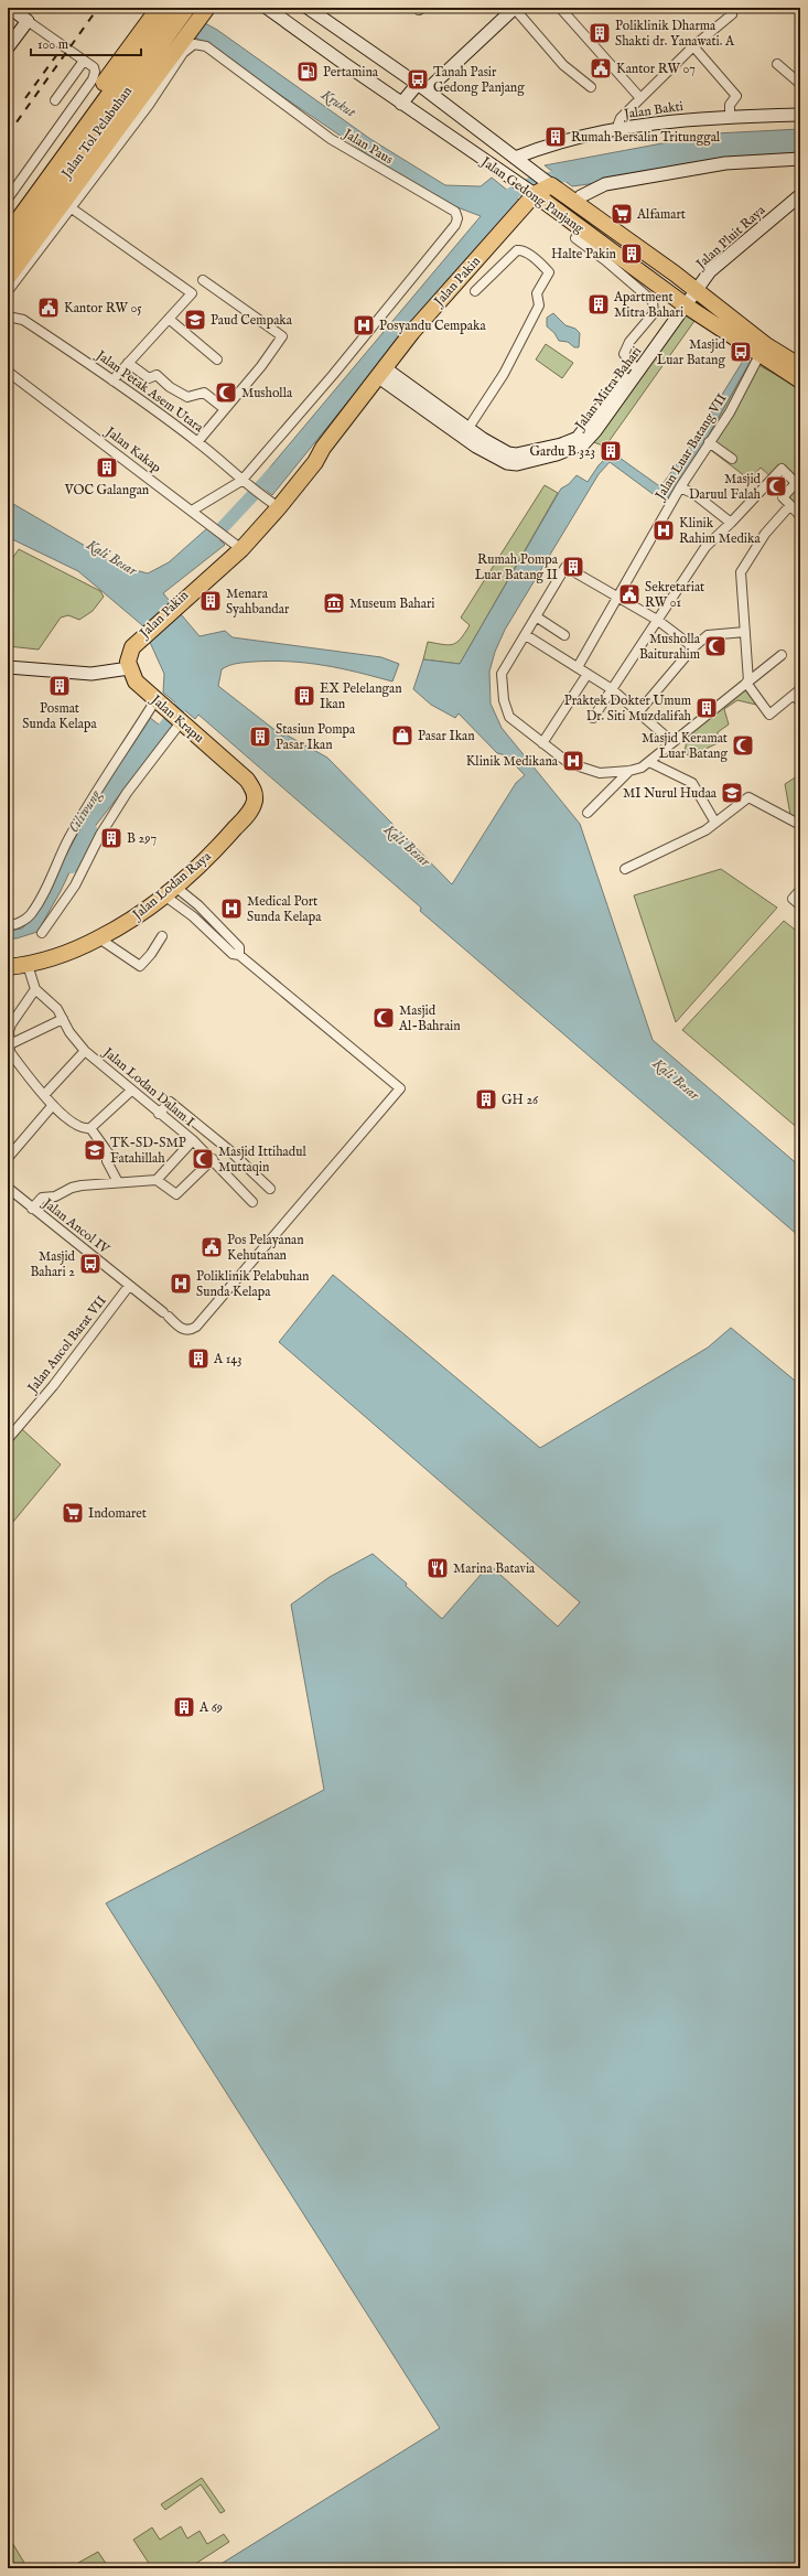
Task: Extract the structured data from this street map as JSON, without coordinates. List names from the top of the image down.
{
  "streets": {
    "highway": [
      "Jalan Tol Pelabuhan",
      "Jalan Gedong Panjang",
      "Jalan Pakin",
      "Jalan Krapu",
      "Jalan Lodan Raya"
    ],
    "street": [
      "Jalan Bakti",
      "Jalan Paus",
      "Jalan Pluit Raya",
      "Jalan Mitra Bahari",
      "Jalan Petak Asem Utara",
      "Jalan Luar Batang VII",
      "Jalan Kakap",
      "Jalan Lodan Dalam I",
      "Jalan Ancol IV",
      "Jalan Ancol Barat VII"
    ]
  },
  "crossings": [
    ["Jalan Bakti", "Jalan Gedong Panjang"],
    ["Jalan Paus", "Jalan Petak Asem Utara"],
    ["Jalan Paus", "Jalan Kakap"],
    ["Jalan Gedong Panjang", "Jalan Pluit Raya"],
    ["Jalan Gedong Panjang", "Jalan Pakin"],
    ["Jalan Gedong Panjang", "Jalan Mitra Bahari"],
    ["Jalan Gedong Panjang", "Jalan Luar Batang VII"],
    ["Jalan Pluit Raya", "Jalan Mitra Bahari"],
    ["Jalan Pakin", "Jalan Mitra Bahari"],
    ["Jalan Pakin", "Jalan Petak Asem Utara"],
    ["Jalan Pakin", "Jalan Kakap"],
    ["Jalan Pakin", "Jalan Krapu"],
    ["Jalan Krapu", "Jalan Lodan Raya"],
    ["Jalan Ancol IV", "Jalan Ancol Barat VII"]
  ],
  "water": ["Krukut", "Kali Besar", "Ciliwung"],
  "places": {
    "building": [
      "Poliklinik Dharma Shakti dr. Yanawati. A",
      "Rumah Bersalin Tritunggal",
      "Halte Pakin",
      "Apartment Mitra Bahari",
      "Gardu B 323",
      "VOC Galangan",
      "Rumah Pompa Luar Batang II",
      "Menara Syahbandar",
      "Posmat Sunda Kelapa",
      "EX Pelelangan Ikan",
      "Praktek Dokter Umum Dr. Siti Muzdalifah",
      "Stasiun Pompa Pasar Ikan",
      "B 297",
      "GH 26",
      "A 143",
      "A 69"
    ],
    "public building": [
      "Kantor RW 07",
      "Kantor RW 05",
      "Sekretariat RW 01",
      "Pos Pelayanan Kehutanan"
    ],
    "fuel station": ["Pertamina"],
    "bus stop": ["Tanah Pasir Gedong Panjang", "Masjid Luar Batang", "Masjid Bahari 2"],
    "supermarket": ["Alfamart", "Indomaret"],
    "school or university": ["Paud Cempaka", "MI Nurul Hudaa", "TK-SD-SMP Fatahillah"],
    "hospital": [
      "Posyandu Cempaka",
      "Klinik Rahim Medika",
      "Klinik Medikana",
      "Medical Port Sunda Kelapa",
      "Poliklinik Pelabuhan Sunda Kelapa"
    ],
    "mosque": [
      "Musholla",
      "Masjid Daruul Falah",
      "Musholla Baiturahim",
      "Masjid Keramat Luar Batang",
      "Masjid Al-Bahrain",
      "Masjid Ittihadul Muttaqin"
    ],
    "museum": ["Museum Bahari"],
    "shop": ["Pasar Ikan"],
    "restaurant": ["Marina Batavia"]
  },
  "scale_bar": "100 m"
}
